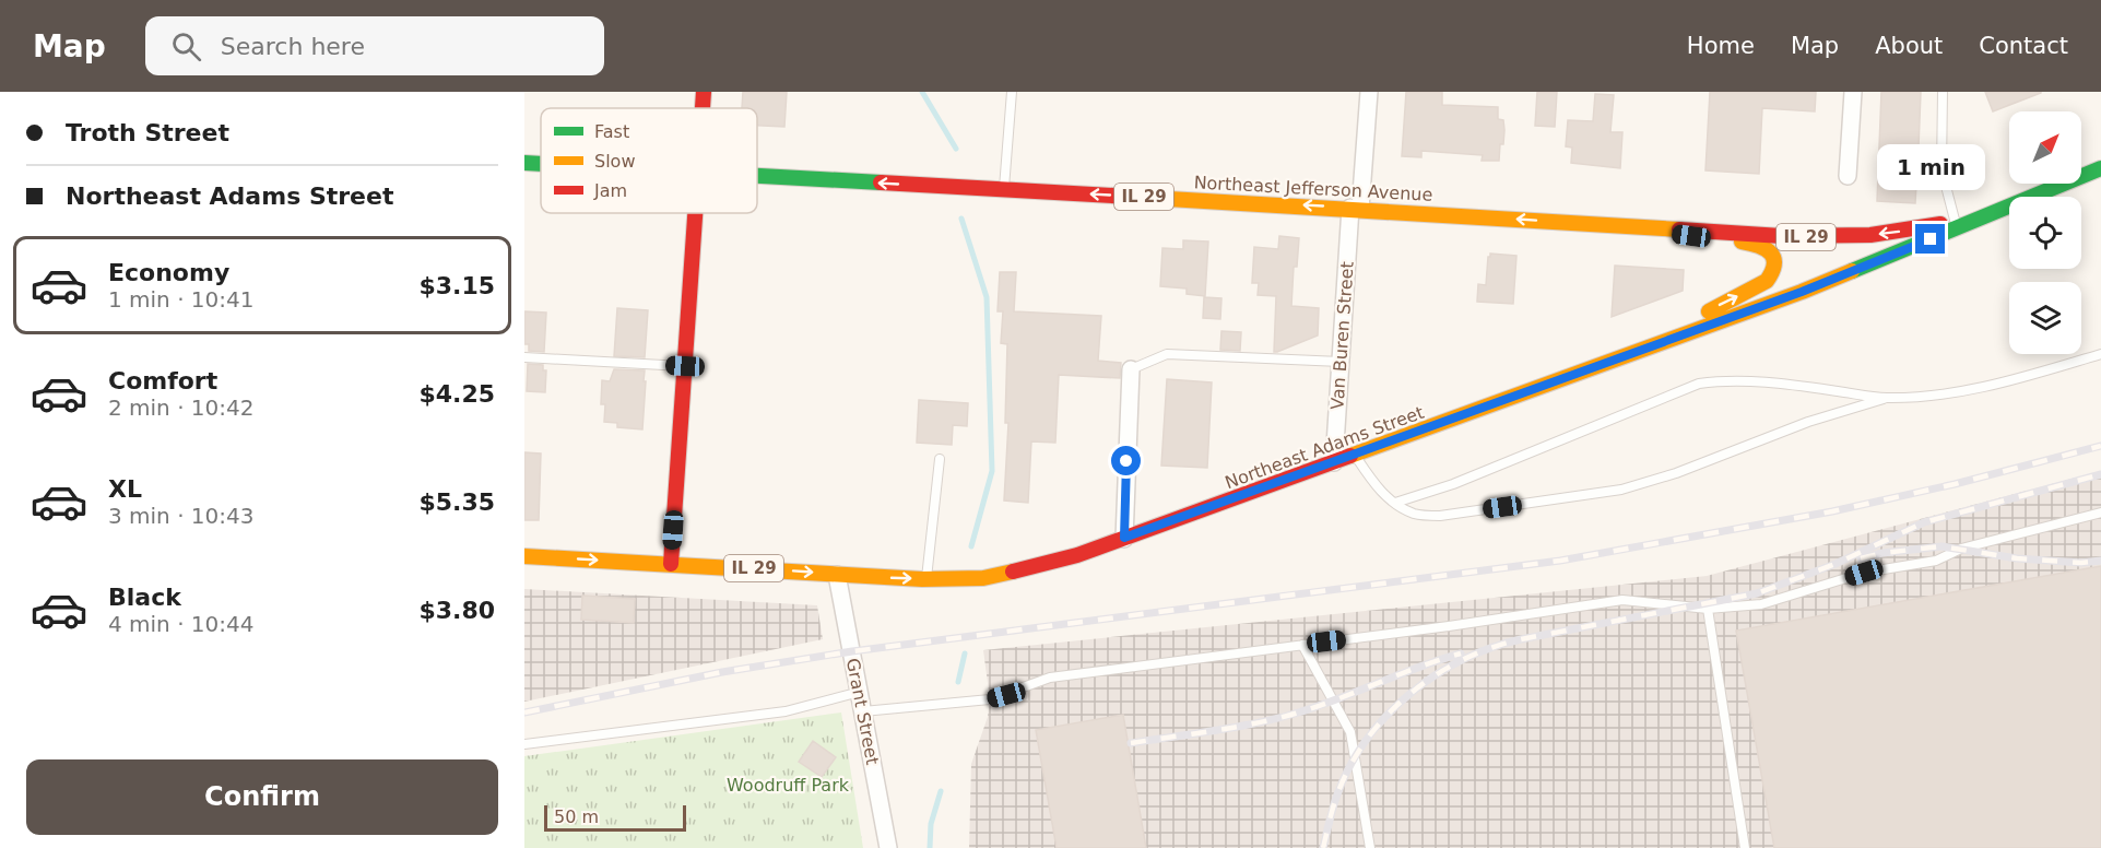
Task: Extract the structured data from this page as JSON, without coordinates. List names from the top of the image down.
{
  "streets": {
    "main road": ["Northeast Jefferson Avenue", "IL 29", "Northeast Adams Street"],
    "street": ["Van Buren Street", "Grant Street"]
  },
  "crossings": [
    ["Northeast Jefferson Avenue", "Van Buren Street"],
    ["Van Buren Street", "Northeast Adams Street"],
    ["Northeast Adams Street", "Grant Street"]
  ],
  "one_way": ["Northeast Jefferson Avenue"],
  "parks": ["Woodruff Park"],
  "legend": ["Fast", "Slow", "Jam"],
  "scale_bar": "50 m",
  "north": "top right",
  "page": {
    "header": "Map",
    "search": "Search here",
    "nav": [
      "Home",
      "Map",
      "About",
      "Contact"
    ],
    "banner": ["Troth Street", "Northeast Adams Street"],
    "bubble": "1 min",
    "list": [
      {
        "name": "Economy",
        "note": "1 min · 10:41",
        "value": "$3.15"
      },
      {
        "name": "Comfort",
        "note": "2 min · 10:42",
        "value": "$4.25"
      },
      {
        "name": "XL",
        "note": "3 min · 10:43",
        "value": "$5.35"
      },
      {
        "name": "Black",
        "note": "4 min · 10:44",
        "value": "$3.80"
      }
    ],
    "buttons": "Confirm",
    "scale": "50 m"
  }
}
